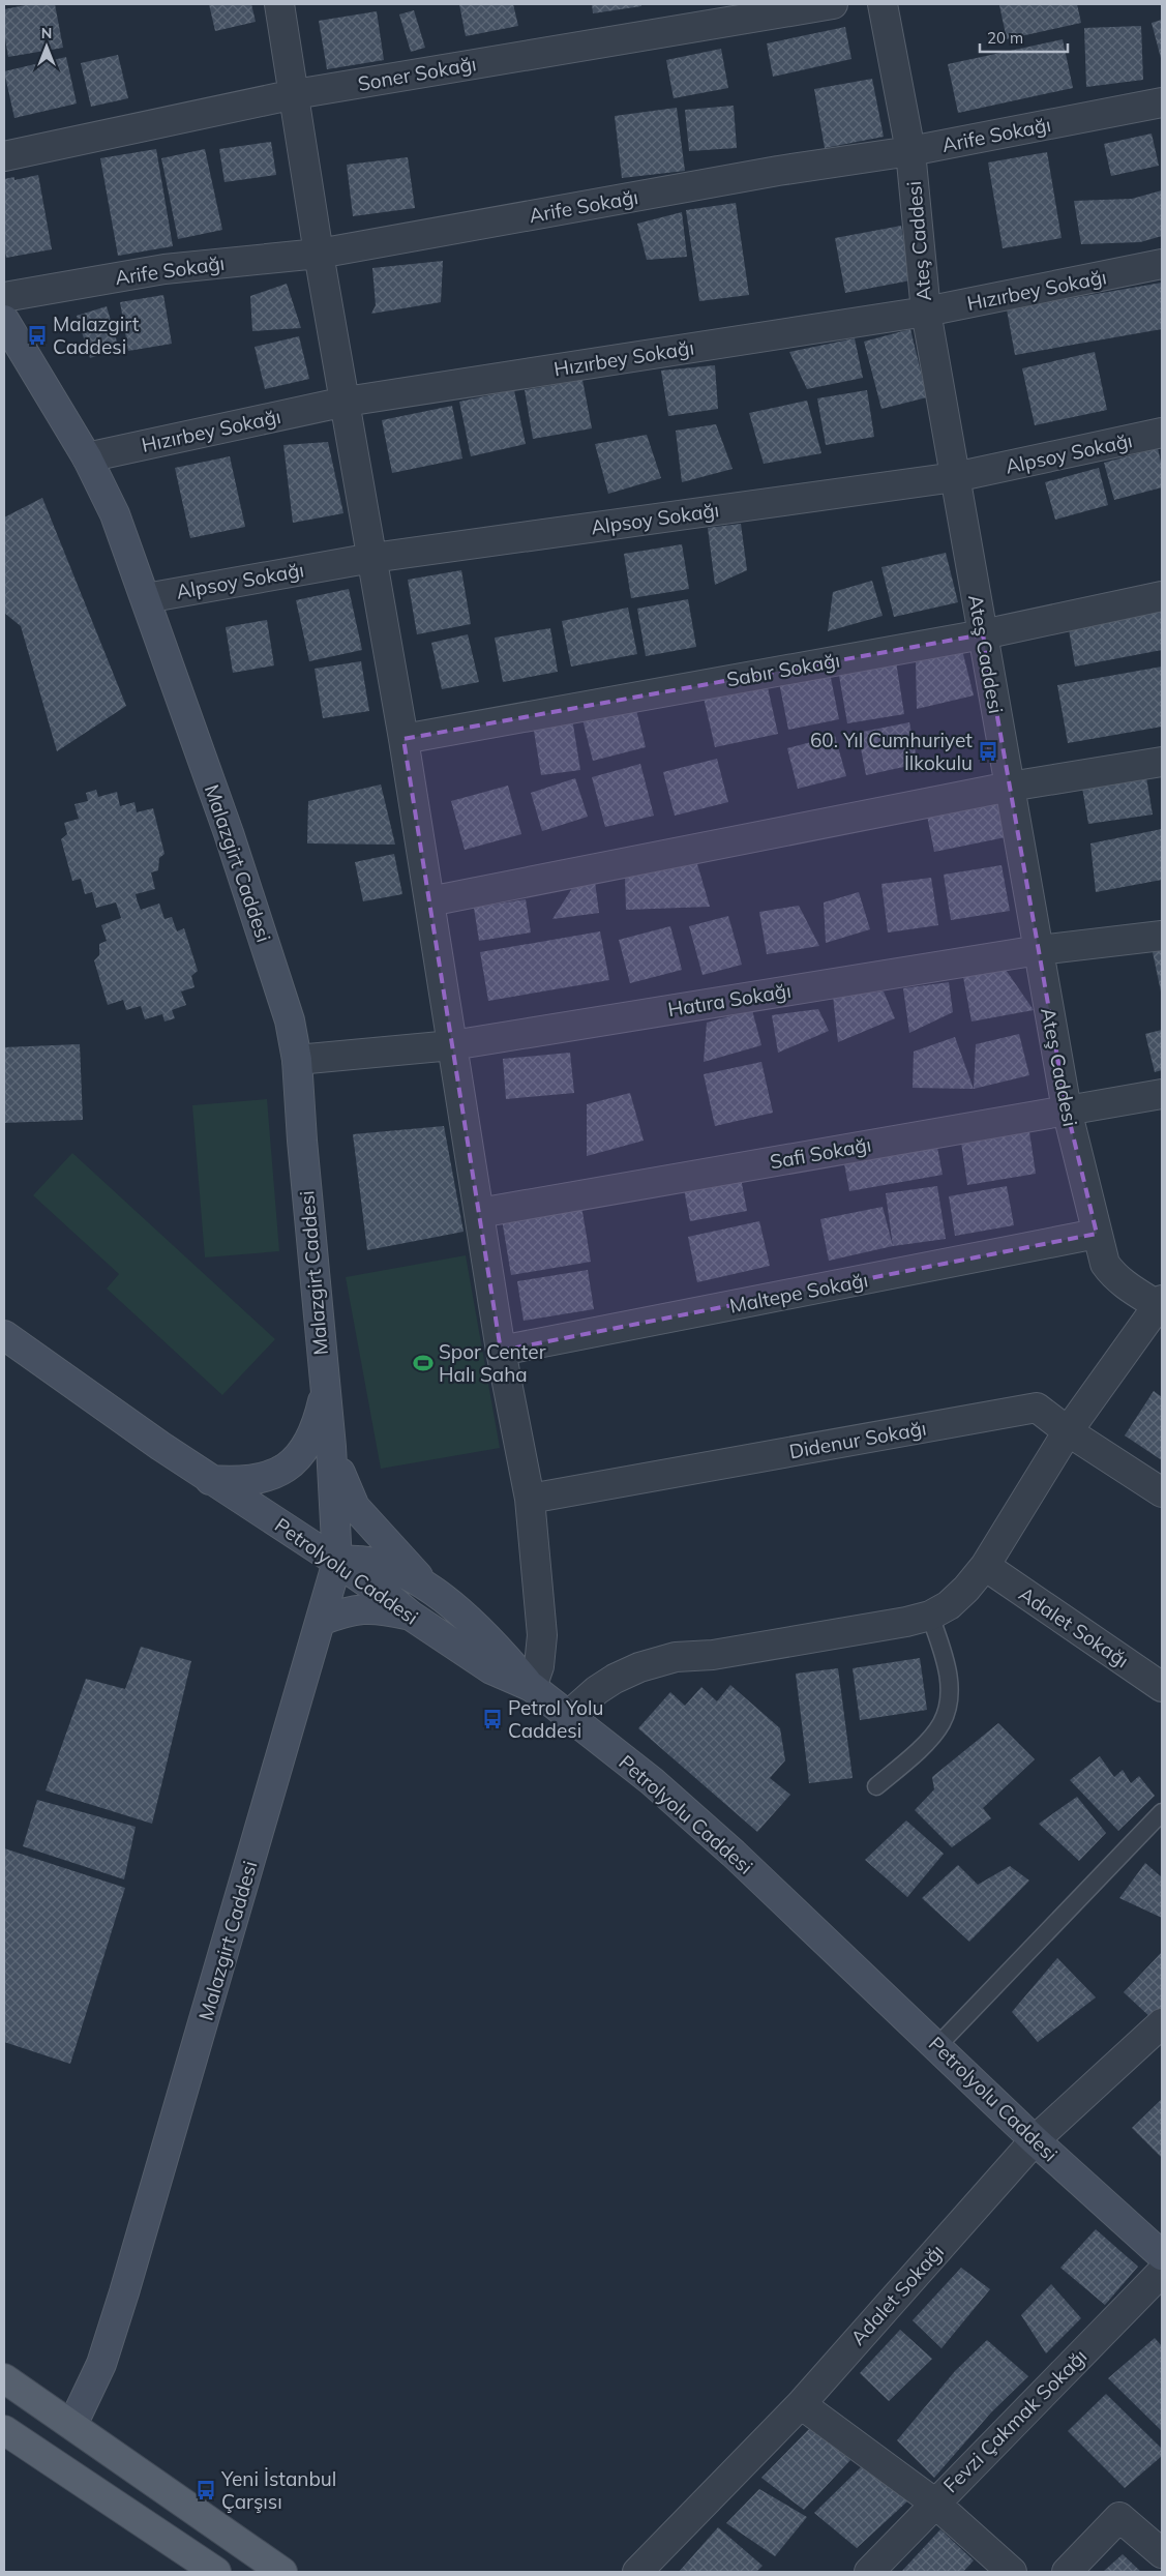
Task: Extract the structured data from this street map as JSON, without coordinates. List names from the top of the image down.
{
  "streets": {
    "main road": ["Malazgirt Caddesi", "Petrolyolu Caddesi"],
    "street": [
      "Soner Sokağı",
      "Arife Sokağı",
      "Ateş Caddesi",
      "Hızırbey Sokağı",
      "Alpsoy Sokağı",
      "Sabır Sokağı",
      "Hatıra Sokağı",
      "Safi Sokağı",
      "Maltepe Sokağı",
      "Didenur Sokağı",
      "Adalet Sokağı",
      "Fevzi Çakmak Sokağı"
    ]
  },
  "crossings": [
    ["Arife Sokağı", "Ateş Caddesi"],
    ["Ateş Caddesi", "Hızırbey Sokağı"],
    ["Ateş Caddesi", "Alpsoy Sokağı"],
    ["Ateş Caddesi", "Sabır Sokağı"],
    ["Ateş Caddesi", "Hatıra Sokağı"],
    ["Ateş Caddesi", "Safi Sokağı"],
    ["Ateş Caddesi", "Maltepe Sokağı"],
    ["Hızırbey Sokağı", "Malazgirt Caddesi"],
    ["Alpsoy Sokağı", "Malazgirt Caddesi"],
    ["Malazgirt Caddesi", "Hatıra Sokağı"],
    ["Malazgirt Caddesi", "Petrolyolu Caddesi"],
    ["Petrolyolu Caddesi", "Adalet Sokağı"]
  ],
  "places": {
    "bus stop": [
      "Malazgirt Caddesi",
      "60. Yıl Cumhuriyet İlkokulu",
      "Petrol Yolu Caddesi",
      "Yeni İstanbul Çarşısı"
    ],
    "sports": ["Spor Center Halı Saha"]
  },
  "scale_bar": "20 m",
  "north": "top"
}
